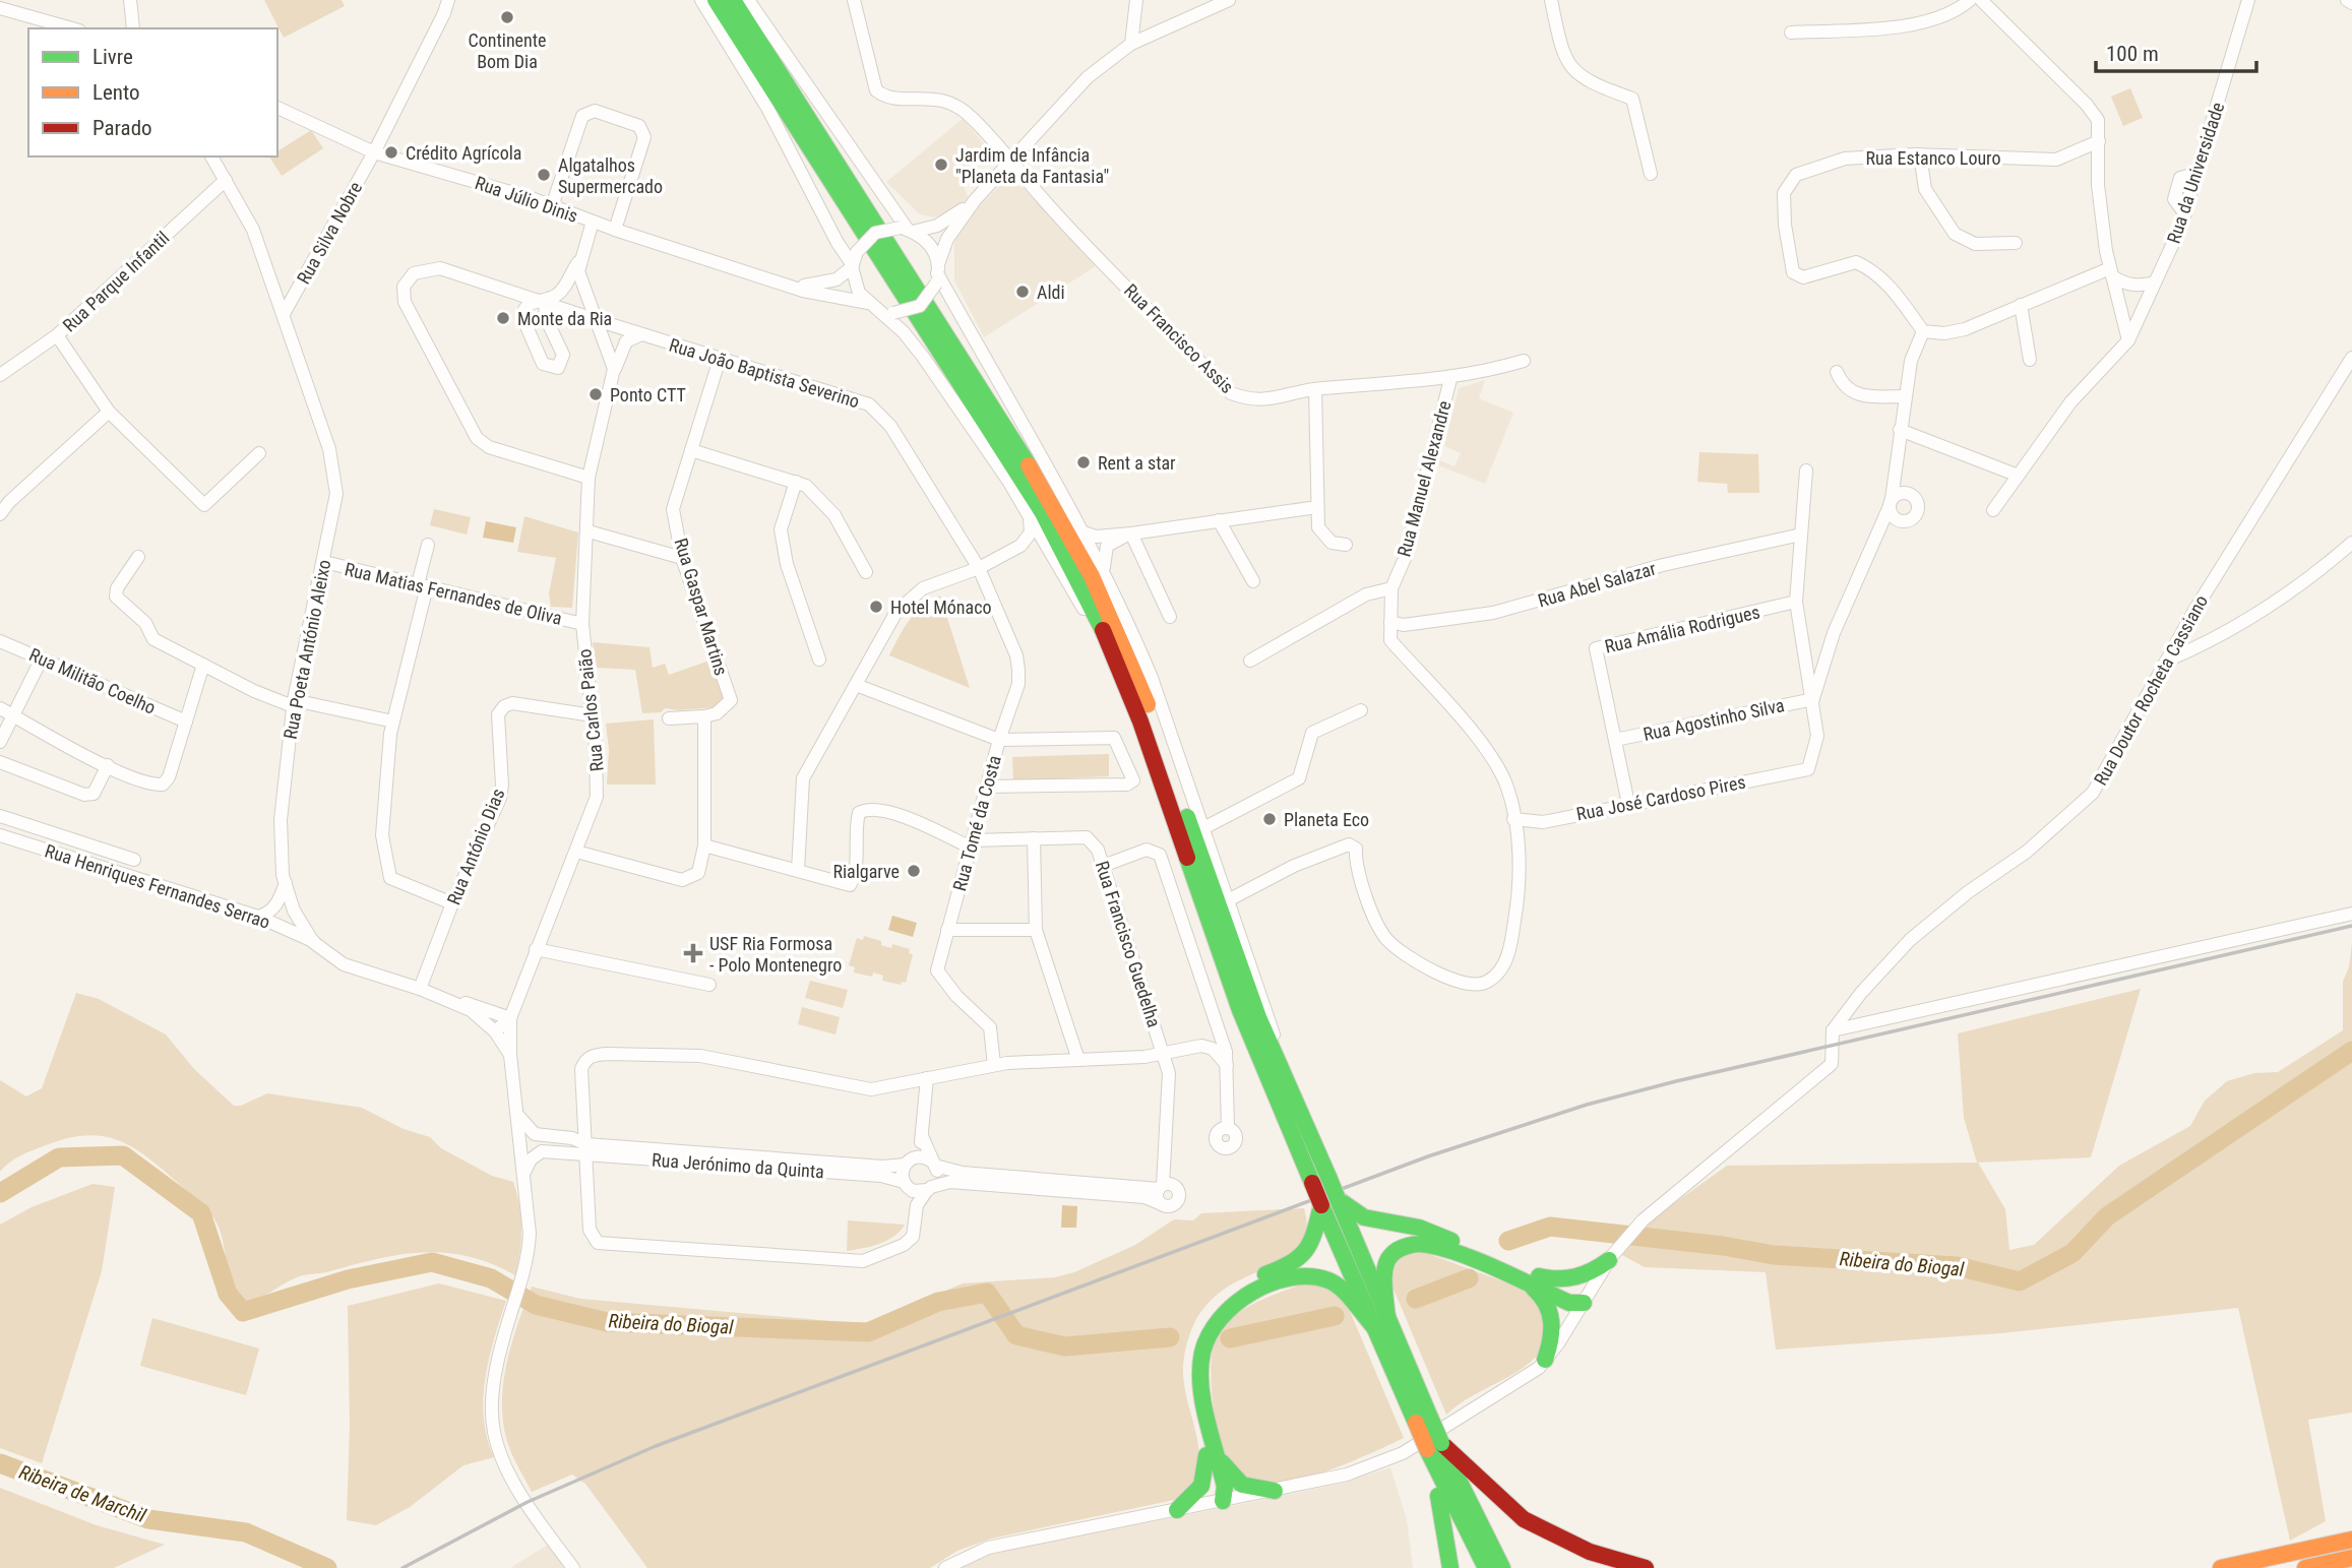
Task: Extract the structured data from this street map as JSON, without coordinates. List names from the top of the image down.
{
  "streets": {
    "street": [
      "Rua Estanco Louro",
      "Rua da Universidade",
      "Rua Júlio Dinis",
      "Rua Silva Nobre",
      "Rua Parque Infantil",
      "Rua Francisco Assis",
      "Rua João Baptista Severino",
      "Rua Manuel Alexandre",
      "Rua Abel Salazar",
      "Rua Matias Fernandes de Oliva",
      "Rua Gaspar Martins",
      "Rua Amália Rodrigues",
      "Rua Poeta António Aleixo",
      "Rua Militão Coelho",
      "Rua Doutor Rocheta Cassiano",
      "Rua Carlos Paião",
      "Rua Agostinho Silva",
      "Rua José Cardoso Pires",
      "Rua Tomé da Costa",
      "Rua António Dias",
      "Rua Henriques Fernandes Serrao",
      "Rua Francisco Guedelha",
      "Rua Jerónimo da Quinta"
    ]
  },
  "crossings": [
    ["Rua Júlio Dinis", "Rua Silva Nobre"],
    ["Rua Silva Nobre", "Rua Poeta António Aleixo"],
    ["Rua Parque Infantil", "Rua Poeta António Aleixo"],
    ["Rua Francisco Assis", "Rua Manuel Alexandre"],
    ["Rua João Baptista Severino", "Rua Gaspar Martins"],
    ["Rua João Baptista Severino", "Rua Carlos Paião"],
    ["Rua João Baptista Severino", "Rua Tomé da Costa"],
    ["Rua Matias Fernandes de Oliva", "Rua Poeta António Aleixo"],
    ["Rua Matias Fernandes de Oliva", "Rua Carlos Paião"],
    ["Rua Amália Rodrigues", "Rua Agostinho Silva"],
    ["Rua Amália Rodrigues", "Rua José Cardoso Pires"],
    ["Rua Poeta António Aleixo", "Rua Carlos Paião"],
    ["Rua Poeta António Aleixo", "Rua António Dias"],
    ["Rua Poeta António Aleixo", "Rua Henriques Fernandes Serrao"],
    ["Rua Poeta António Aleixo", "Rua Jerónimo da Quinta"],
    ["Rua Carlos Paião", "Rua António Dias"],
    ["Rua Agostinho Silva", "Rua José Cardoso Pires"],
    ["Rua Tomé da Costa", "Rua Francisco Guedelha"],
    ["Rua Francisco Guedelha", "Rua Jerónimo da Quinta"]
  ],
  "water": ["Ribeira do Biogal", "Ribeira de Marchil"],
  "places": {
    "other": [
      "Continente Bom Dia",
      "Crédito Agrícola",
      "Jardim de Infância \"Planeta da Fantasia\"",
      "Algatalhos Supermercado",
      "Aldi",
      "Monte da Ria",
      "Ponto CTT",
      "Rent a star",
      "Hotel Mónaco",
      "Planeta Eco",
      "Rialgarve"
    ],
    "health": ["USF Ria Formosa - Polo Montenegro"]
  },
  "legend": ["Livre", "Lento", "Parado"],
  "scale_bar": "100 m"
}
